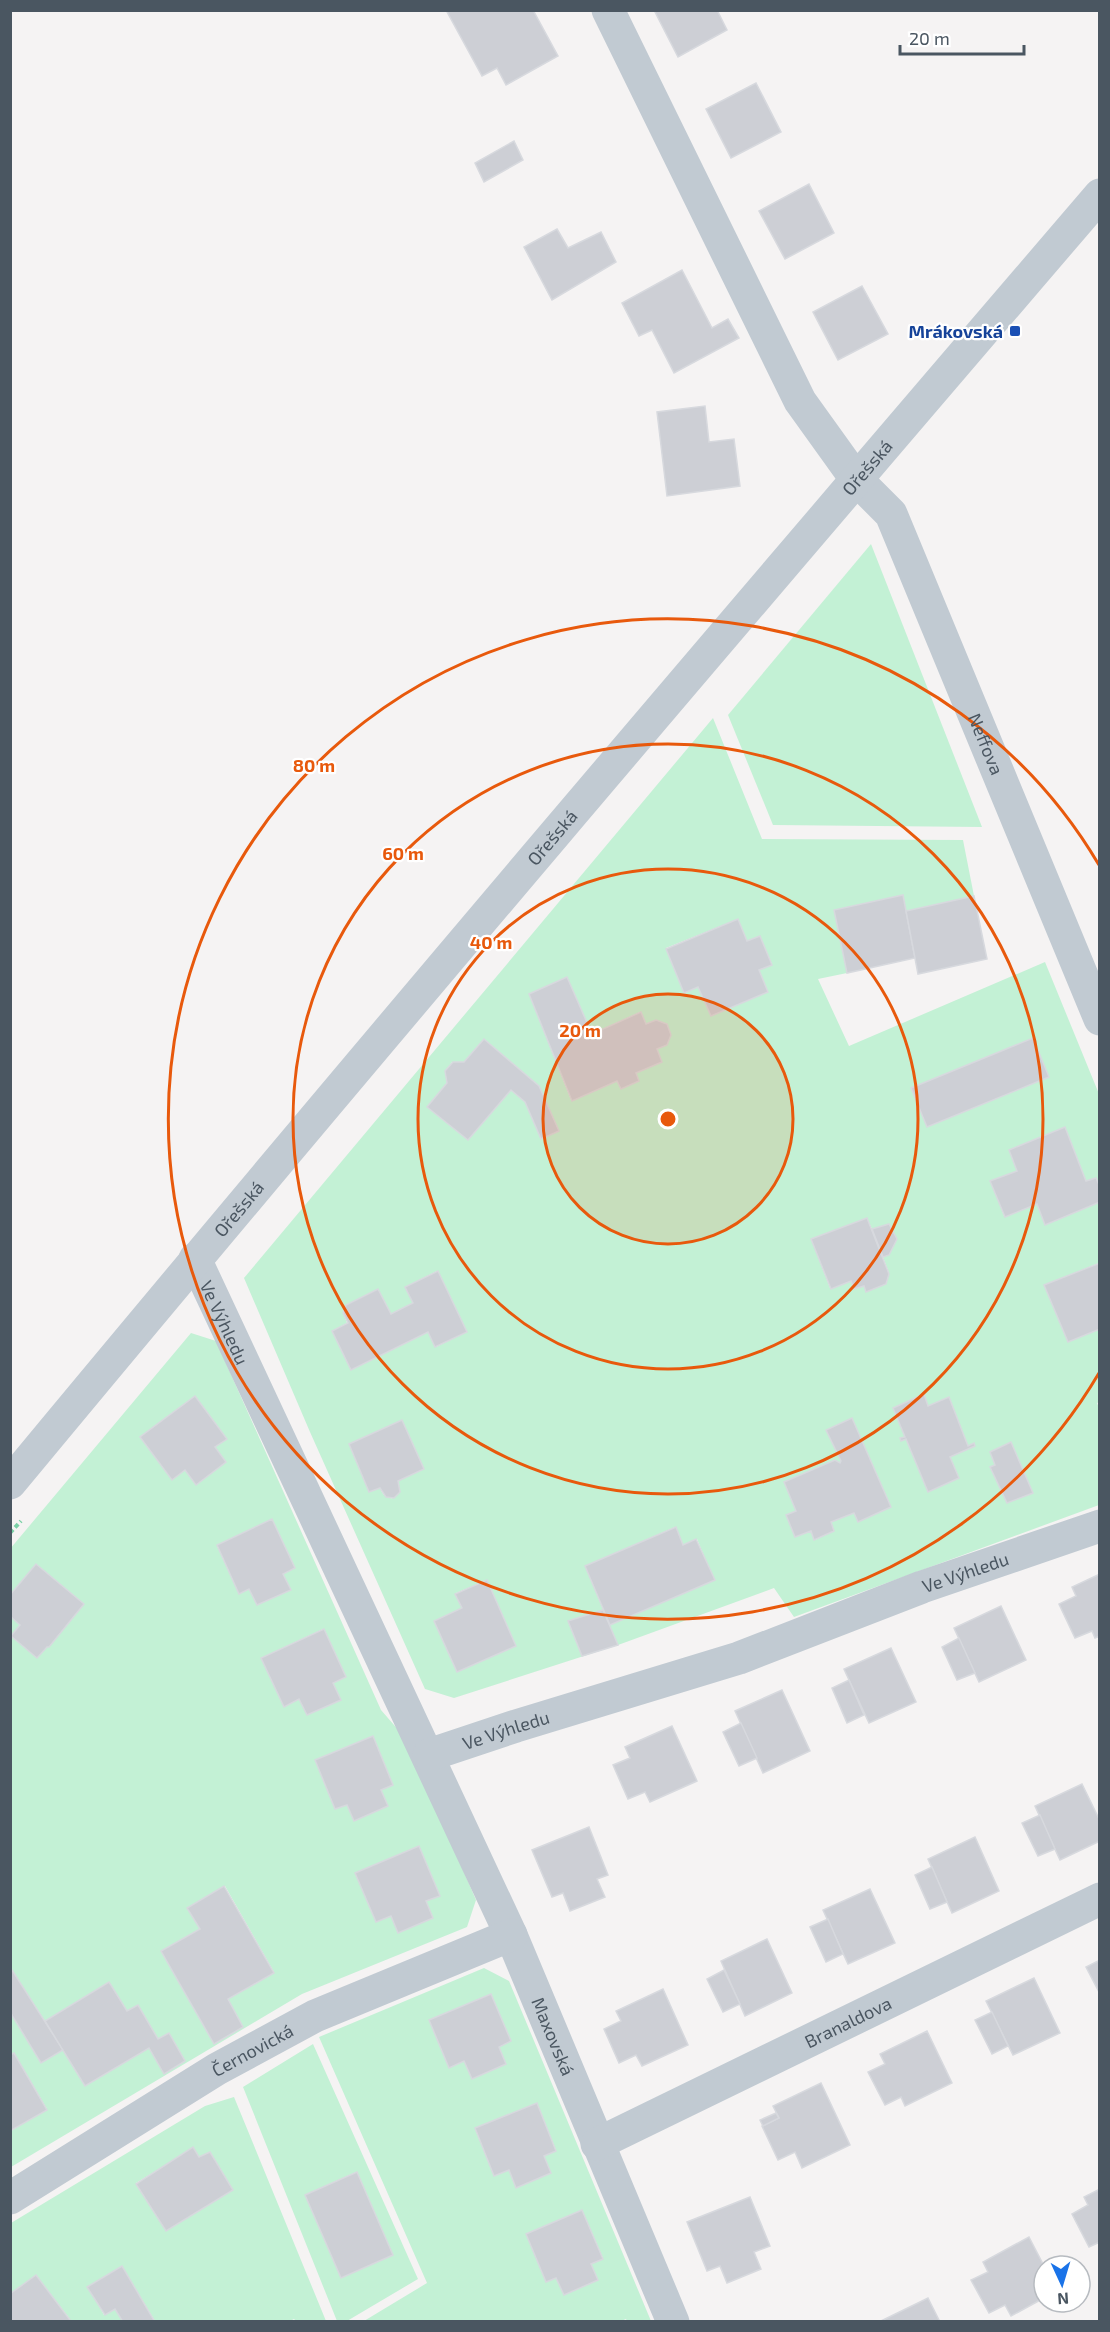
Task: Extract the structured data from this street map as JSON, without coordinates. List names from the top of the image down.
{
  "streets": {
    "street": [
      "Ořešská",
      "Neffova",
      "Ve Výhledu",
      "Branaldova",
      "Maxovská",
      "Černovická"
    ]
  },
  "crossings": [
    ["Ořešská", "Neffova"],
    ["Ořešská", "Ve Výhledu"],
    ["Ve Výhledu", "Maxovská"],
    ["Branaldova", "Maxovská"],
    ["Maxovská", "Černovická"]
  ],
  "places": {
    "transit": ["Mrákovská"]
  },
  "scale_bar": "20 m",
  "north": "bottom",
  "rings": [
    "80 m",
    "60 m",
    "40 m",
    "20 m"
  ]
}
